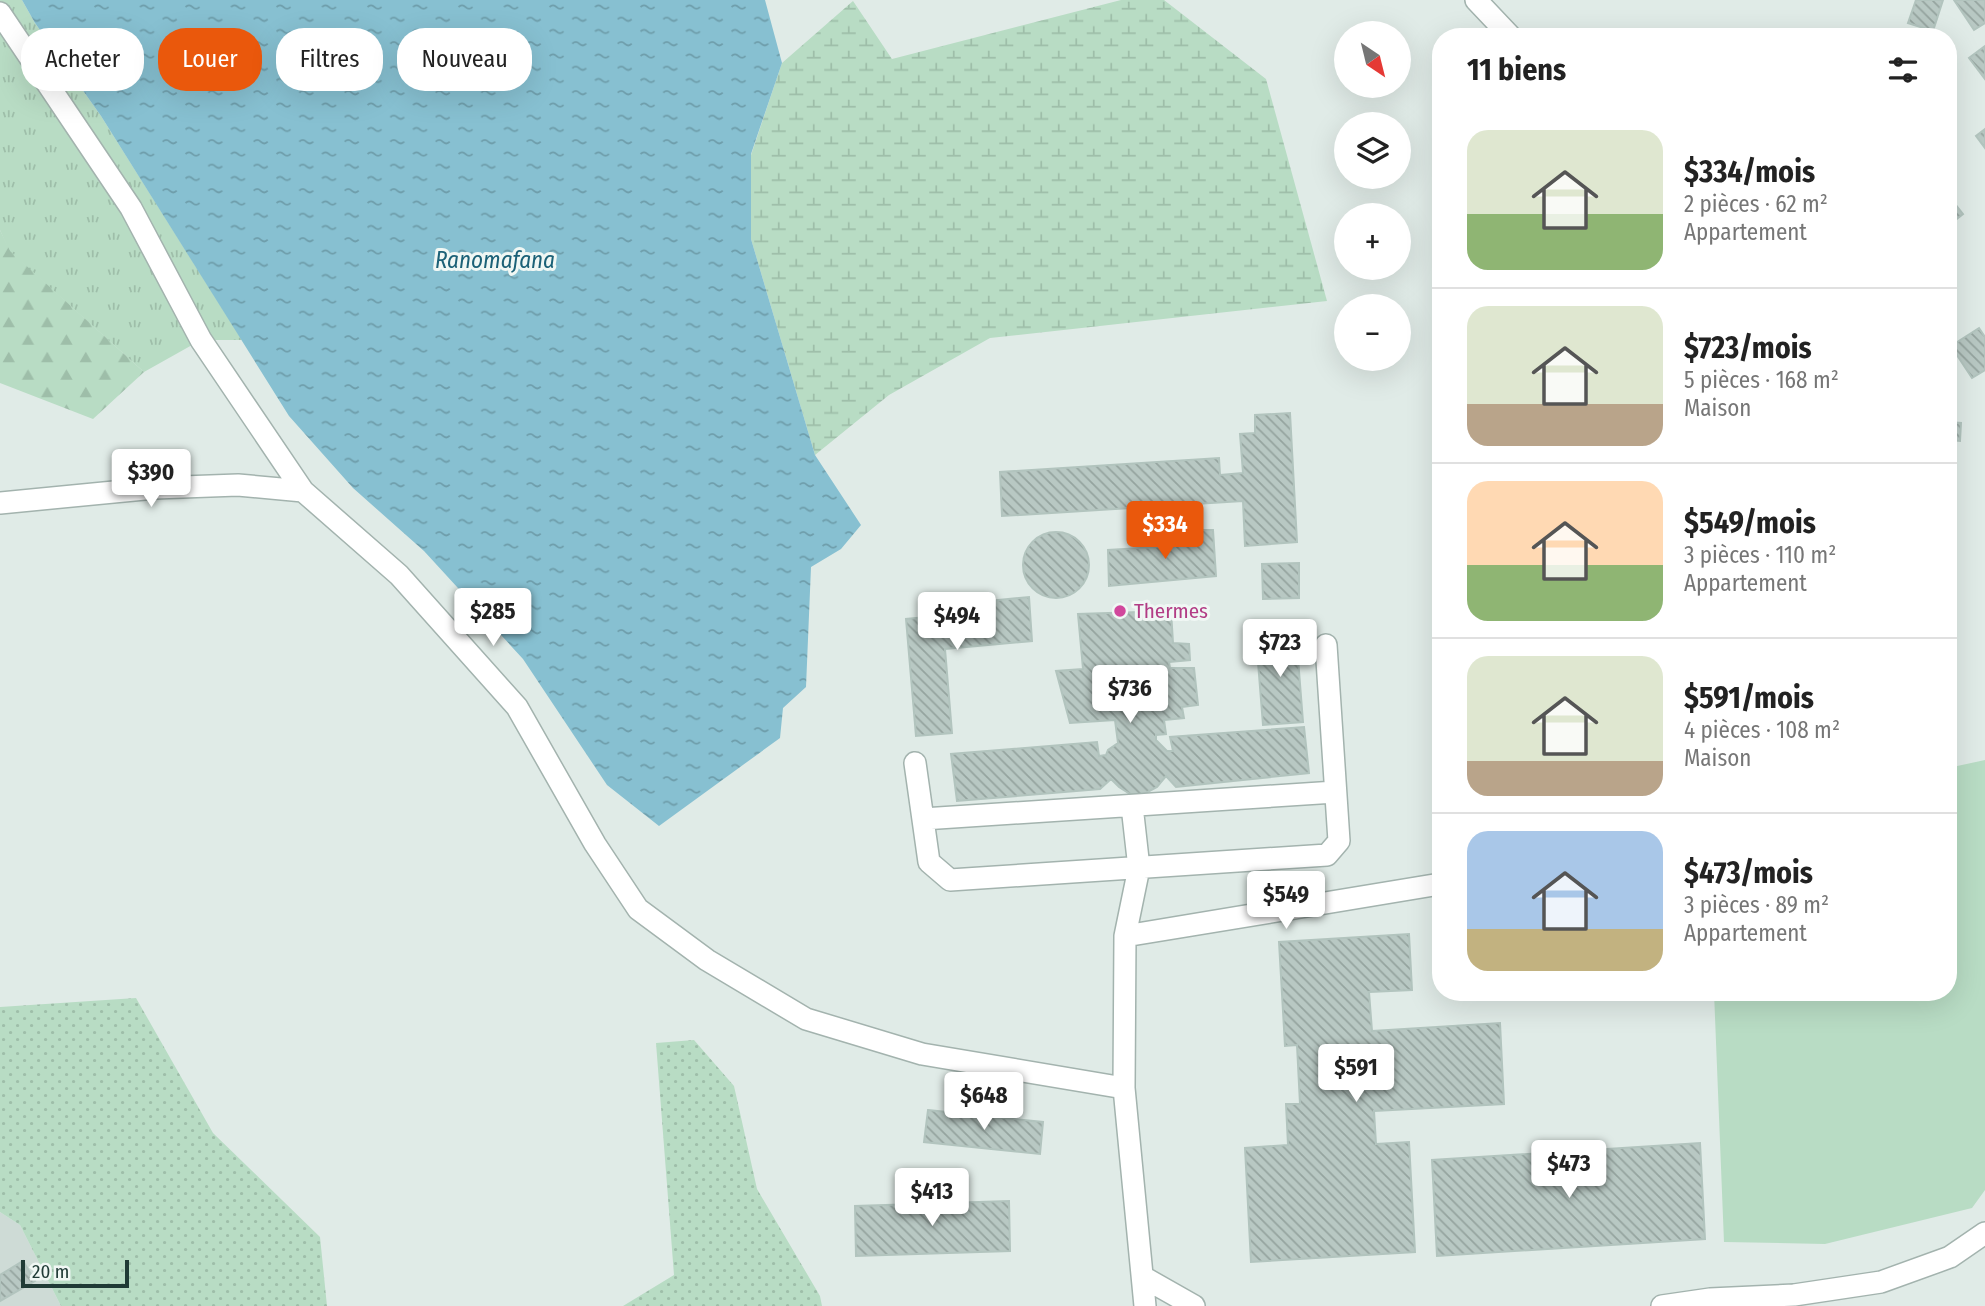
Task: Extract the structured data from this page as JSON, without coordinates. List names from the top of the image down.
{
  "water": ["Ranomafana"],
  "places": ["Thermes"],
  "scale_bar": "20 m",
  "north": "bottom right",
  "page": {
    "map_buttons": ["+", "−"],
    "chip": [
      "Acheter",
      "Louer",
      "Filtres",
      "Nouveau"
    ],
    "heading": "11 biens",
    "list": [
      {
        "name": "$334/mois",
        "note": "2 pièces · 62 m² · Appartement"
      },
      {
        "name": "$723/mois",
        "note": "5 pièces · 168 m² · Maison"
      },
      {
        "name": "$549/mois",
        "note": "3 pièces · 110 m² · Appartement"
      },
      {
        "name": "$591/mois",
        "note": "4 pièces · 108 m² · Maison"
      },
      {
        "name": "$473/mois",
        "note": "3 pièces · 89 m² · Appartement"
      }
    ],
    "price": [
      "$390",
      "$334",
      "$285",
      "$494",
      "$723",
      "$736",
      "$549",
      "$591",
      "$648",
      "$473",
      "$413"
    ],
    "scale": "20 m"
  }
}
